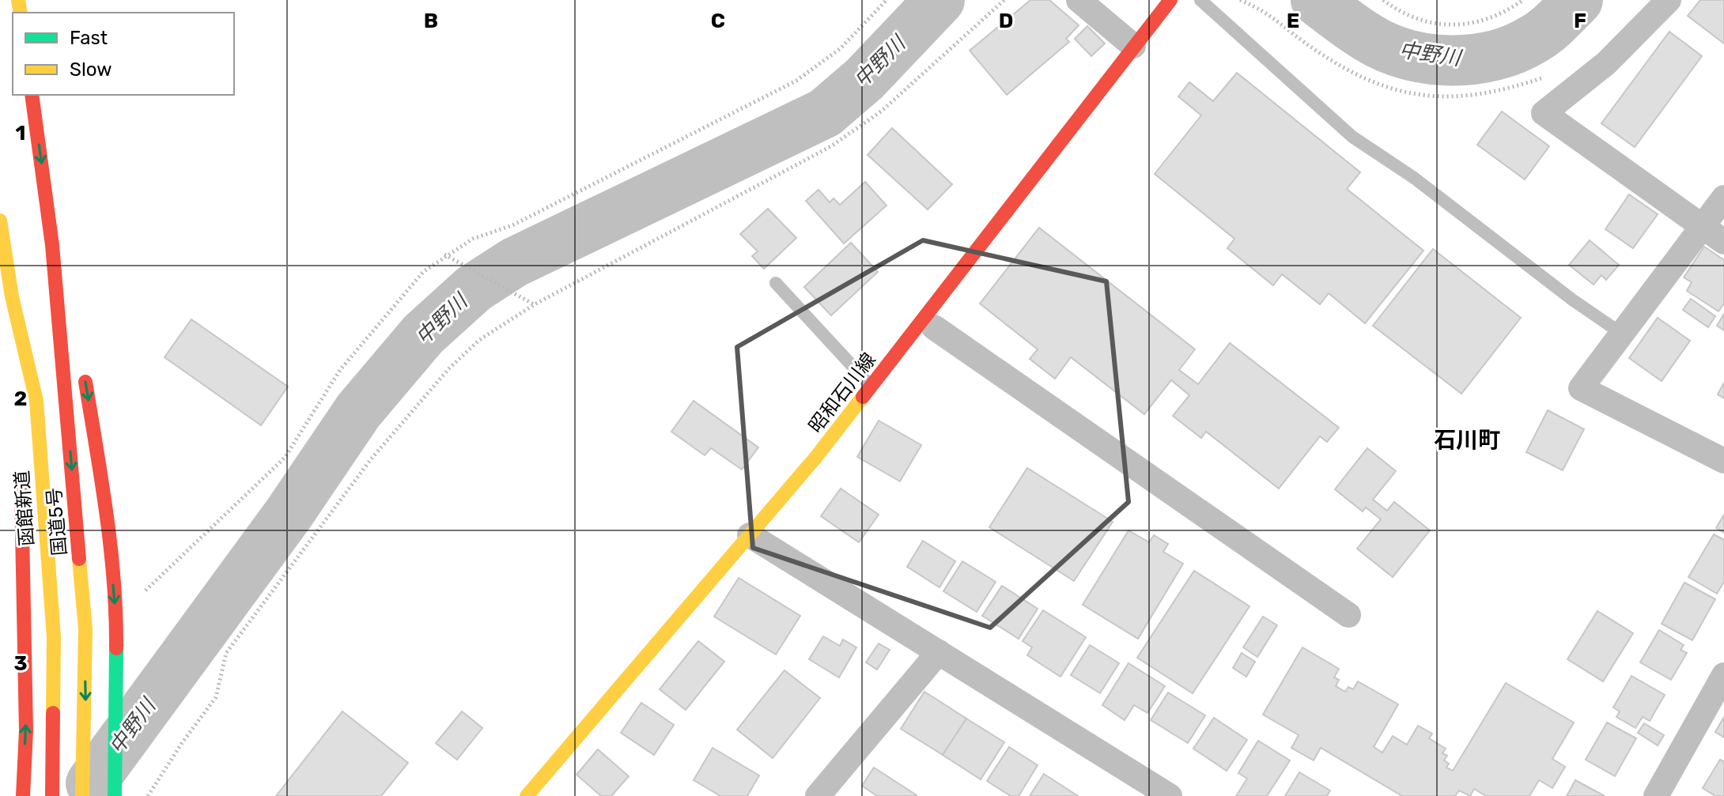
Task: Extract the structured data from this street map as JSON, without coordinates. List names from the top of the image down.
{
  "streets": {
    "main road": ["昭和石川線", "函館新道", "国道5号"]
  },
  "districts": ["石川町"],
  "water": ["中野川"],
  "legend": ["Fast", "Slow"],
  "grid": {
    "columns": [
      "B",
      "C",
      "D",
      "E",
      "F"
    ],
    "rows": ["1", "2", "3"]
  }
}
